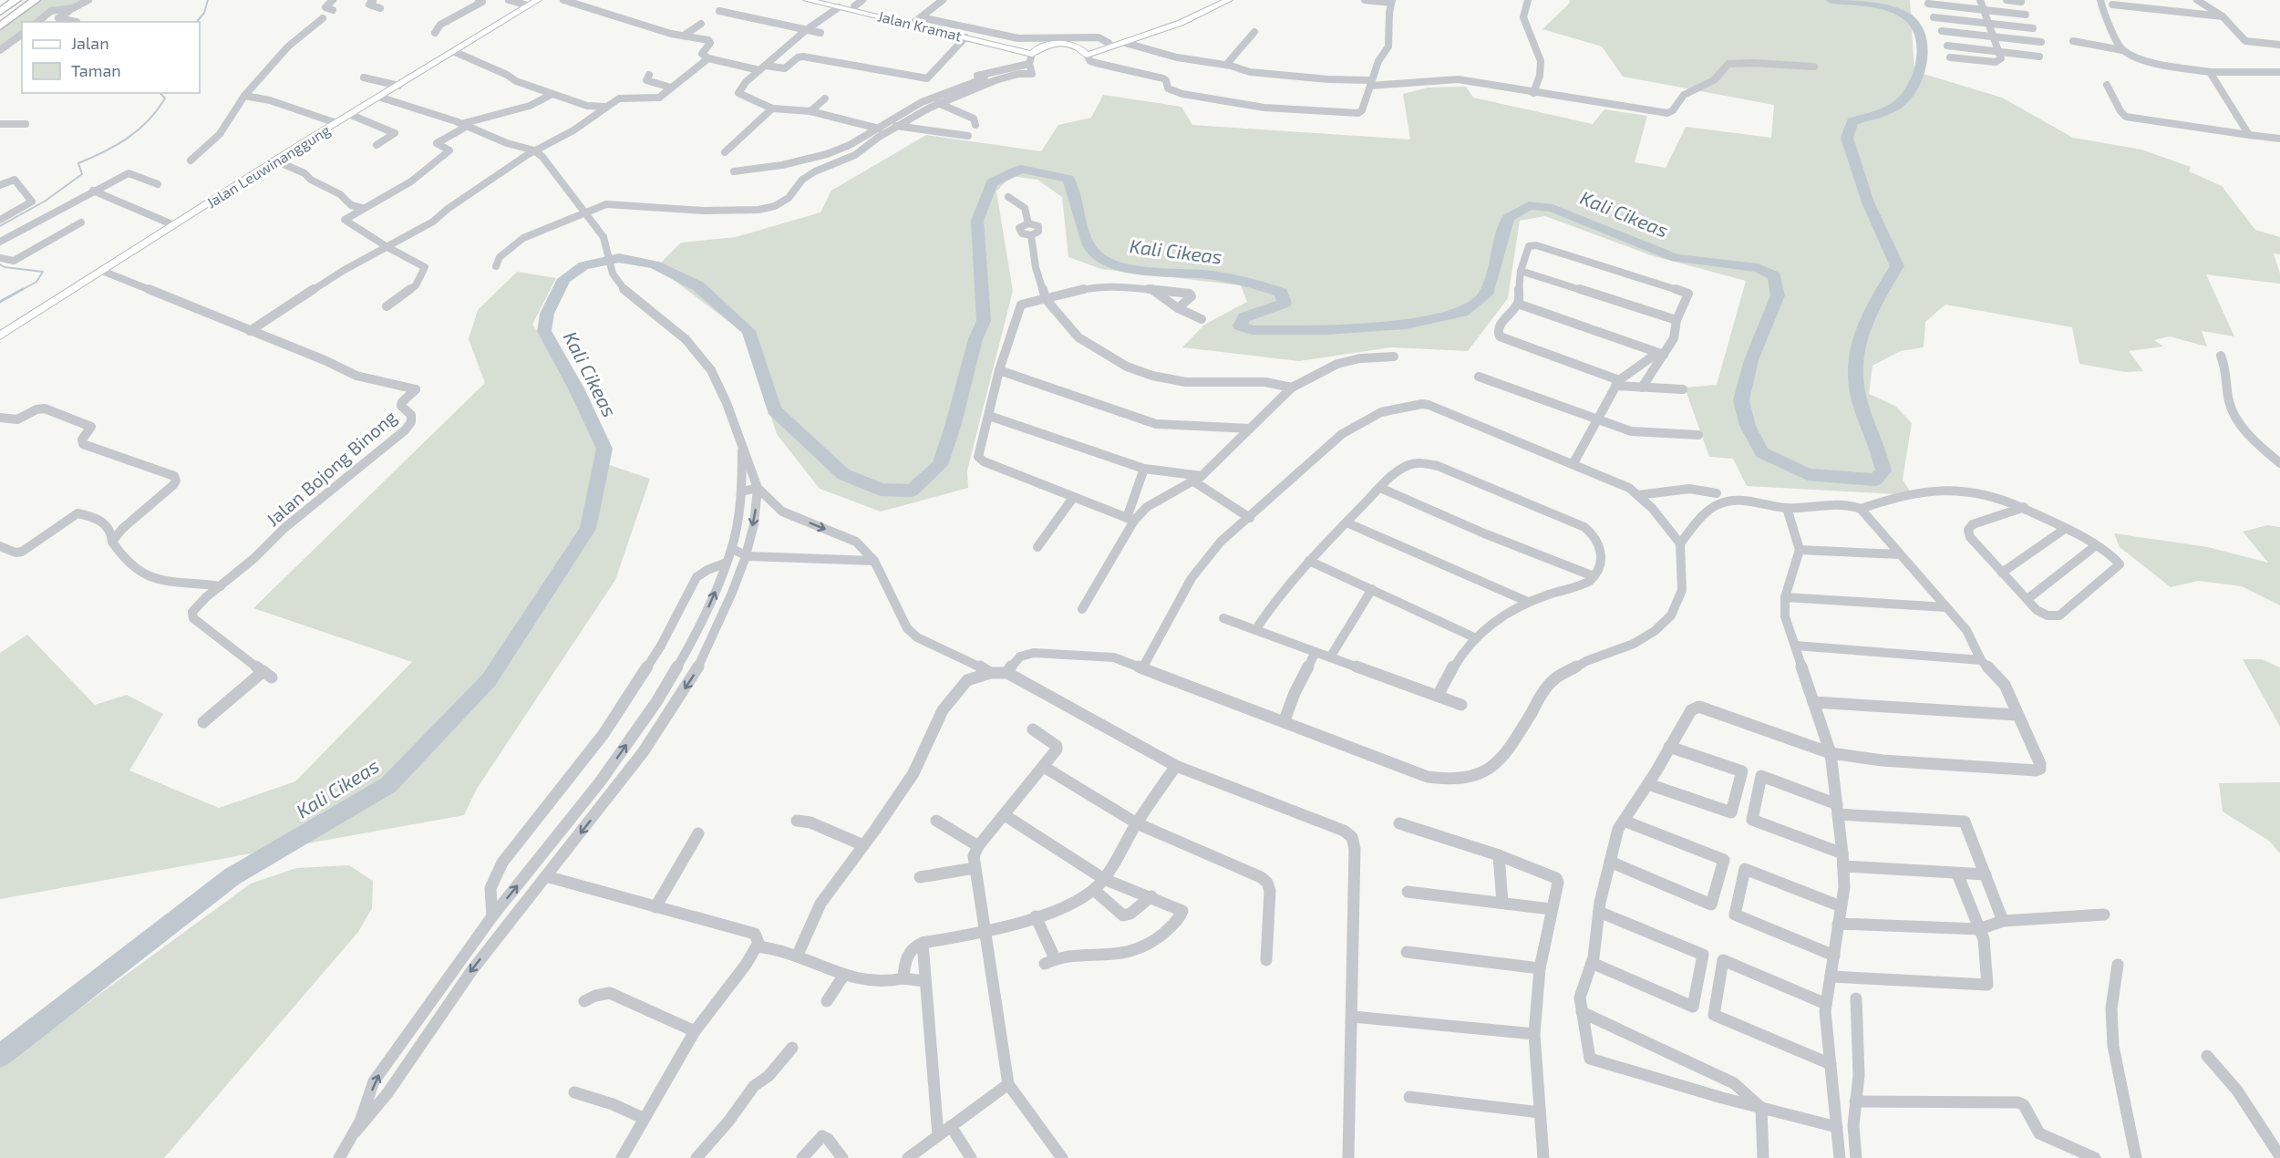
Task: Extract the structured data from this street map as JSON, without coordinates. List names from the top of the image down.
{
  "streets": {
    "main road": ["Jalan Kramat", "Jalan Leuwinanggung"],
    "street": ["Jalan Bojong Binong"]
  },
  "crossings": [
    ["Jalan Leuwinanggung", "Jalan Bojong Binong"]
  ],
  "water": ["Kali Cikeas"],
  "legend": ["Jalan", "Taman"]
}
